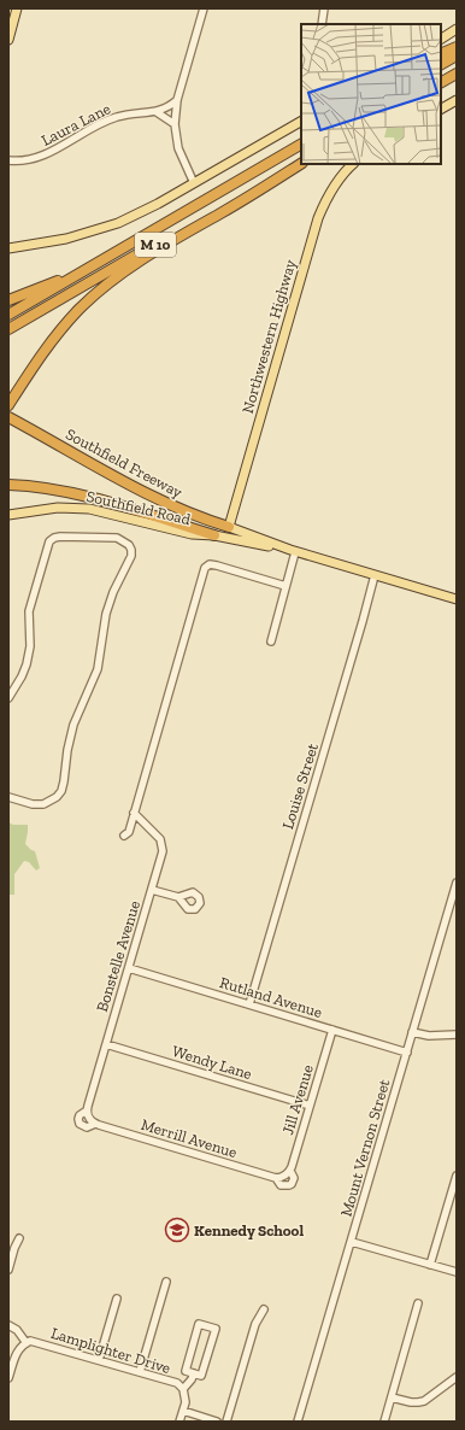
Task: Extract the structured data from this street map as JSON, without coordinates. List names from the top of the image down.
{
  "streets": {
    "highway": ["M 10", "Southfield Freeway"],
    "main road": ["Northwestern Highway", "Southfield Road"],
    "street": [
      "Laura Lane",
      "Louise Street",
      "Bonstelle Avenue",
      "Rutland Avenue",
      "Wendy Lane",
      "Jill Avenue",
      "Merrill Avenue",
      "Mount Vernon Street",
      "Lamplighter Drive"
    ]
  },
  "crossings": [
    ["Northwestern Highway", "Southfield Freeway"],
    ["Northwestern Highway", "Southfield Road"],
    ["Southfield Freeway", "Southfield Road"],
    ["Southfield Road", "Louise Street"],
    ["Louise Street", "Rutland Avenue"],
    ["Bonstelle Avenue", "Rutland Avenue"],
    ["Bonstelle Avenue", "Wendy Lane"],
    ["Bonstelle Avenue", "Merrill Avenue"],
    ["Rutland Avenue", "Jill Avenue"],
    ["Rutland Avenue", "Mount Vernon Street"],
    ["Wendy Lane", "Jill Avenue"],
    ["Jill Avenue", "Merrill Avenue"]
  ],
  "places": {
    "school or university": ["Kennedy School"]
  }
}
